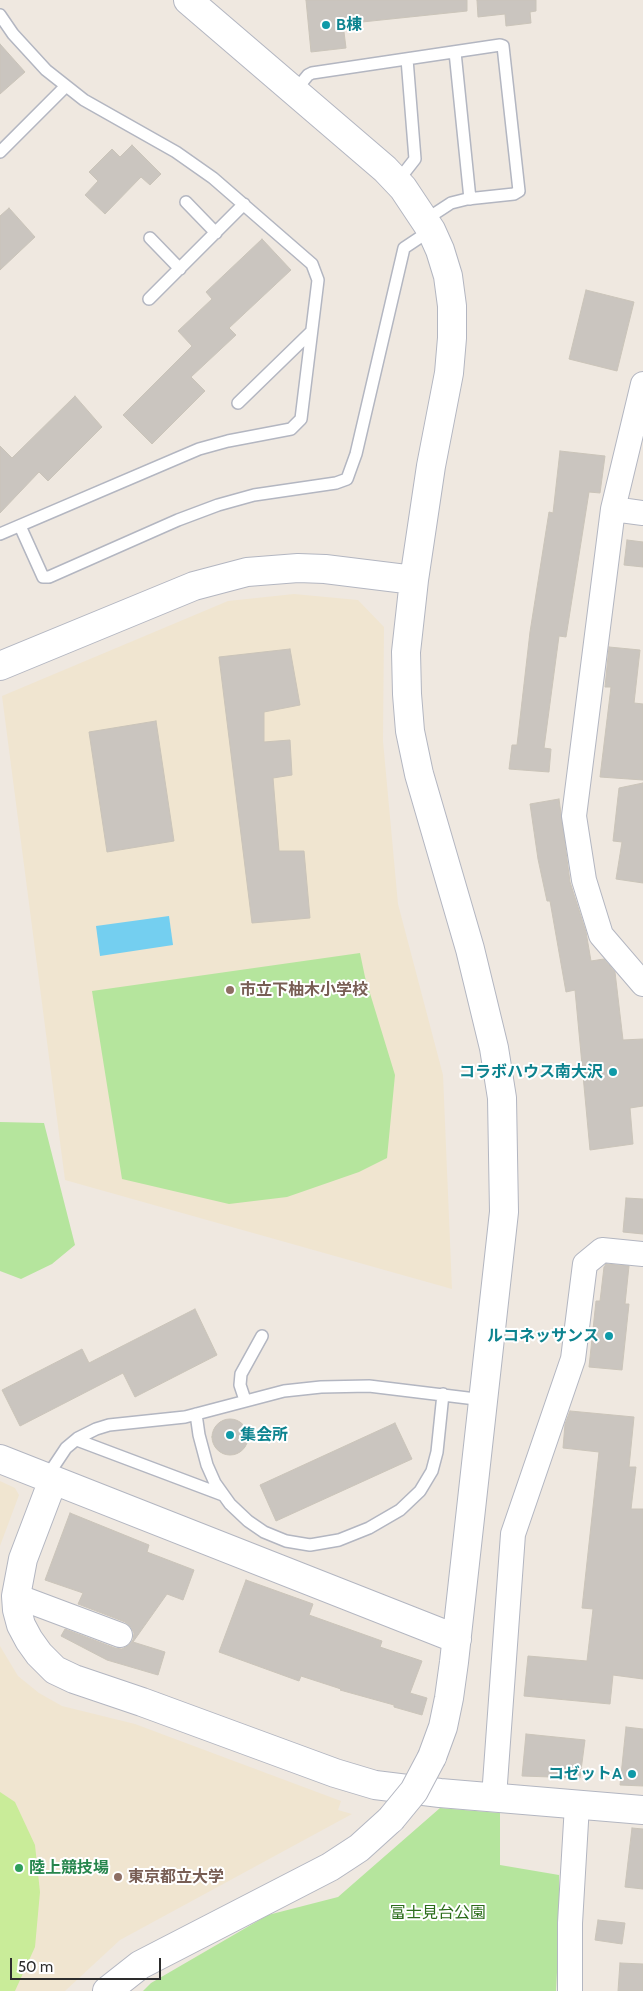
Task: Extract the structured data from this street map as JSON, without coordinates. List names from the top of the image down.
{
  "parks": ["富士見台公園"],
  "places": [
    "B棟",
    "市立下柚木小学校",
    "コラボハウス南大沢",
    "ルコネッサンス",
    "集会所",
    "コゼットA",
    "陸上競技場",
    "東京都立大学"
  ],
  "scale_bar": "50 m"
}
